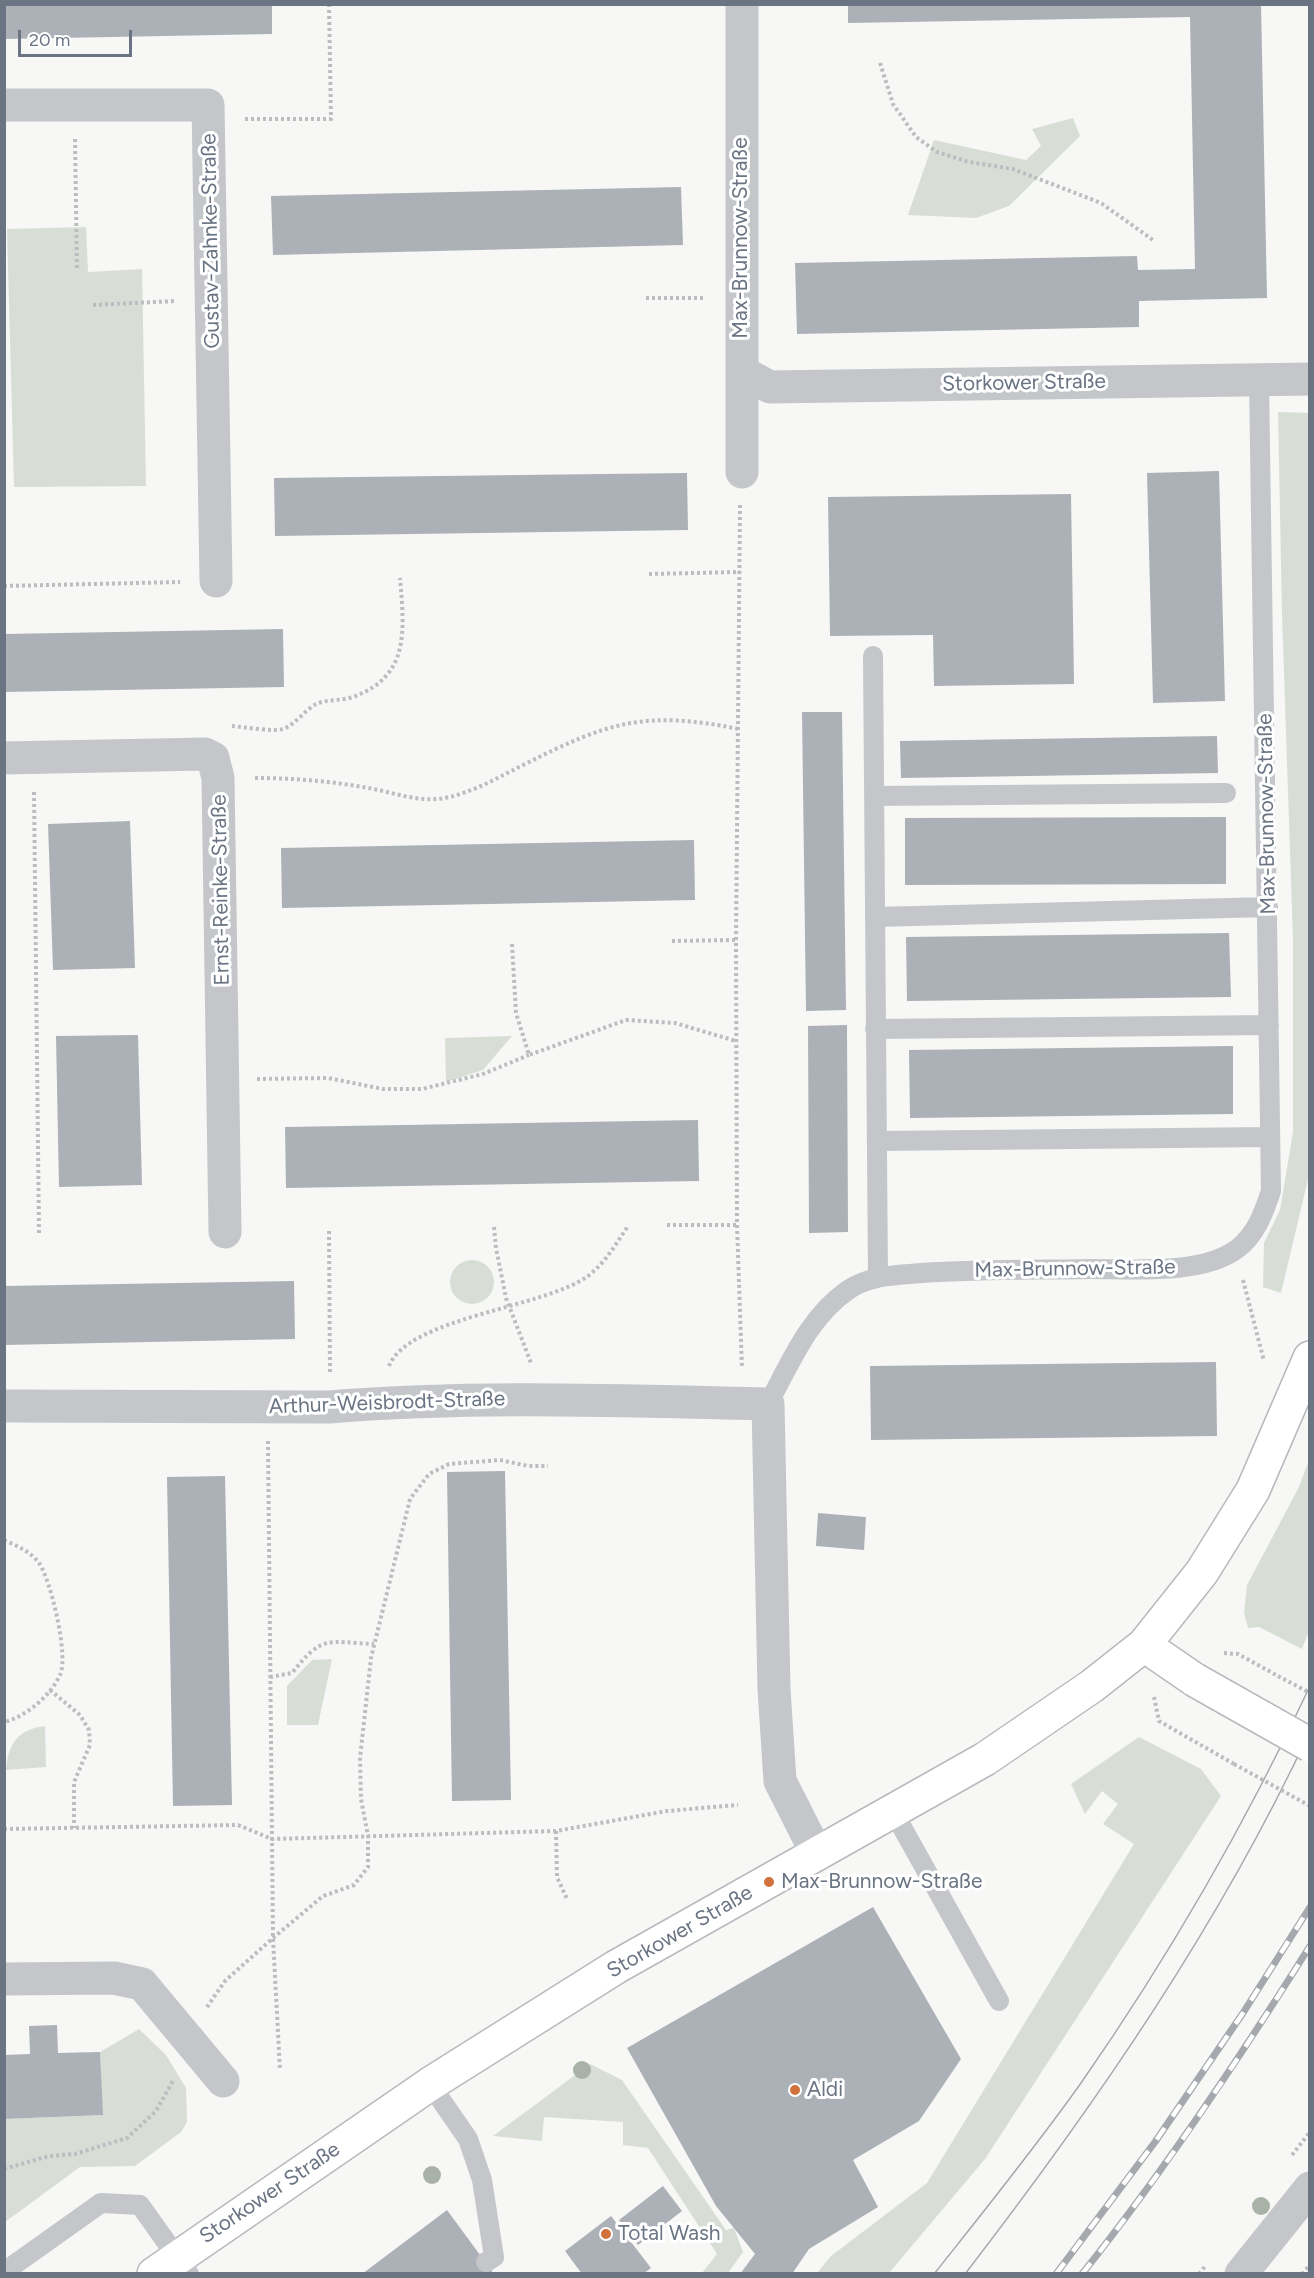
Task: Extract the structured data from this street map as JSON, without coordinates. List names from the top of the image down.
{
  "streets": {
    "main road": ["Storkower Straße"],
    "street": [
      "Max-Brunnow-Straße",
      "Gustav-Zahnke-Straße",
      "Ernst-Reinke-Straße",
      "Arthur-Weisbrodt-Straße"
    ]
  },
  "crossings": [
    ["Max-Brunnow-Straße", "Storkower Straße"],
    ["Max-Brunnow-Straße", "Arthur-Weisbrodt-Straße"]
  ],
  "places": ["Max-Brunnow-Straße", "Aldi", "Total Wash"],
  "scale_bar": "20 m"
}
